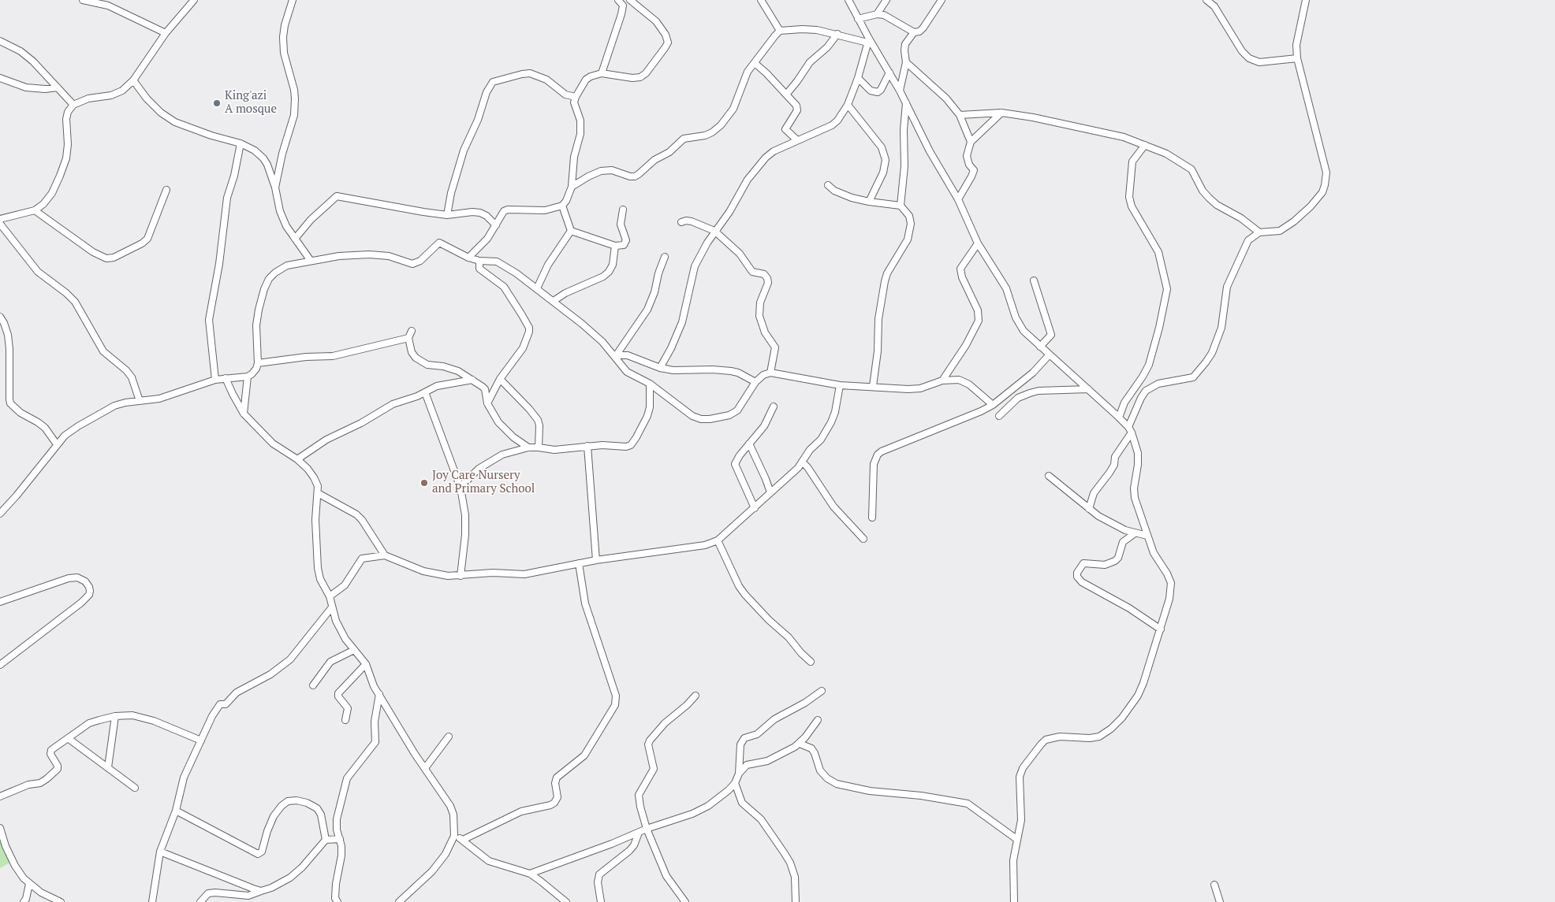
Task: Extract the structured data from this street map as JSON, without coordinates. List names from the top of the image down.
{
  "places": ["King'azi A mosque", "Joy Care Nursery and Primary School"]
}
